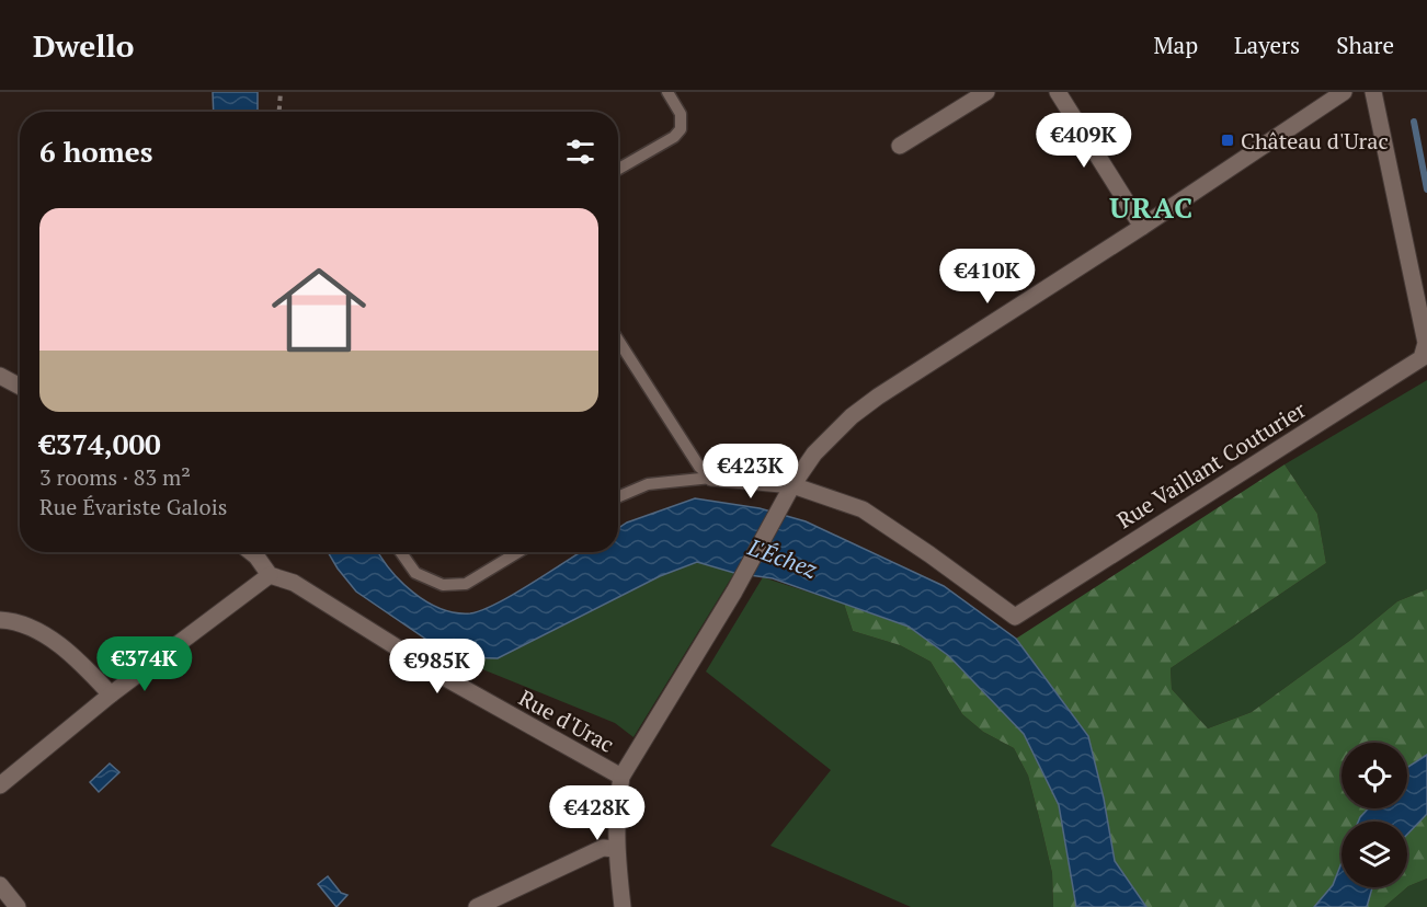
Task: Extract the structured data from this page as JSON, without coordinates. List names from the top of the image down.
{
  "streets": {
    "street": ["Rue Vaillant Couturier", "Rue d'Urac"]
  },
  "crossings": [
    ["Rue Vaillant Couturier", "Rue d'Urac"]
  ],
  "districts": ["URAC"],
  "water": ["L'Échez"],
  "places": {
    "transit": ["Château d'Urac"]
  },
  "page": {
    "header": "Dwello",
    "nav": ["Map", "Layers", "Share"],
    "heading": "6 homes",
    "price": [
      "€409K",
      "€410K",
      "€423K",
      "€374K",
      "€985K",
      "€428K"
    ],
    "list": [
      {
        "name": "€374,000",
        "note": "3 rooms · 83 m² · Rue Évariste Galois"
      }
    ]
  }
}
